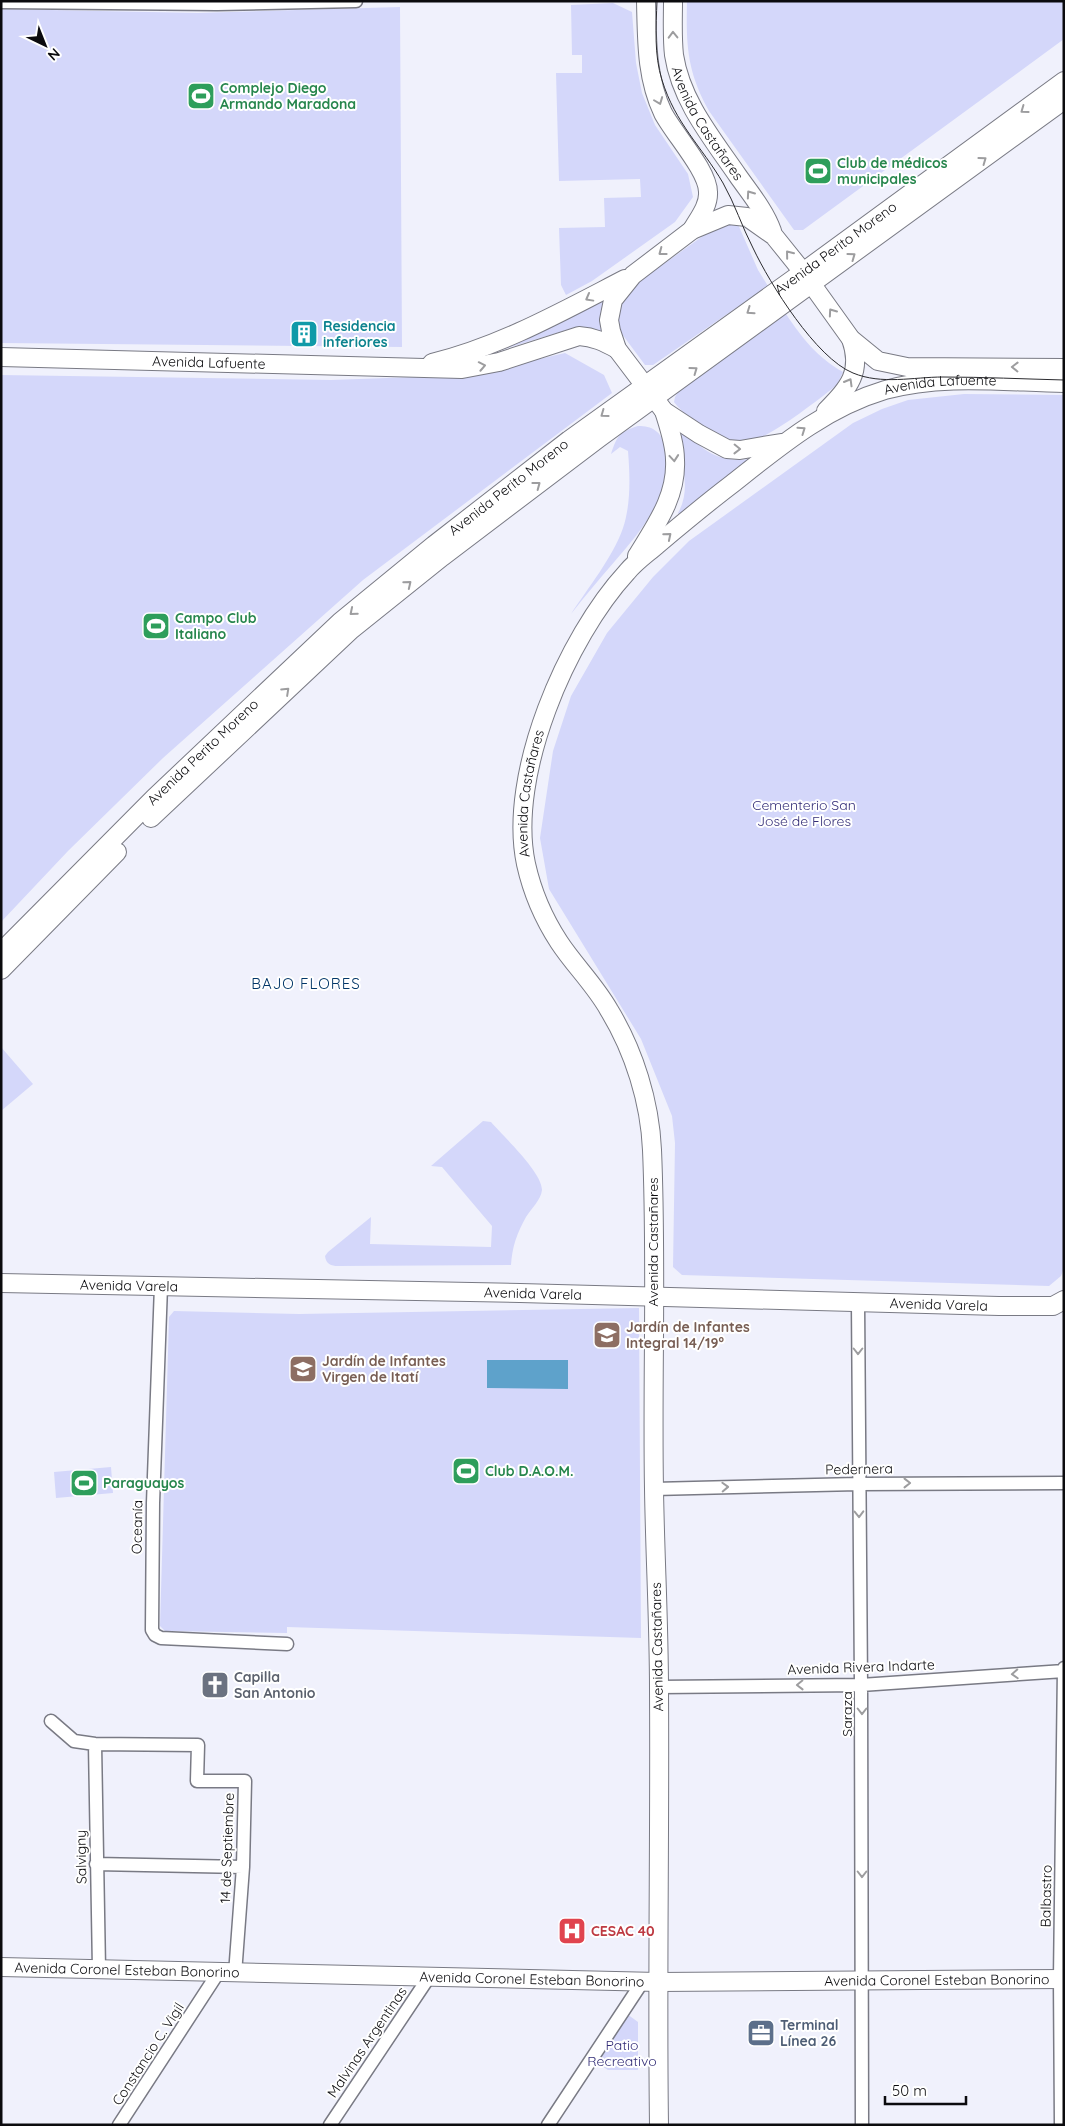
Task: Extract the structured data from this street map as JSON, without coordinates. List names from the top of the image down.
{
  "streets": {
    "main road": [
      "Avenida Castañares",
      "Avenida Perito Moreno",
      "Avenida Lafuente",
      "Avenida Varela",
      "Avenida Coronel Esteban Bonorino"
    ],
    "street": [
      "Pedernera",
      "Oceanía",
      "Avenida Rivera Indarte",
      "Saraza",
      "14 de Septiembre",
      "Salvigny",
      "Balbastro",
      "Malvinas Argentinas",
      "Constancio C. Vigil"
    ]
  },
  "crossings": [
    ["Avenida Castañares", "Avenida Perito Moreno"],
    ["Avenida Castañares", "Avenida Lafuente"],
    ["Avenida Castañares", "Avenida Varela"],
    ["Avenida Castañares", "Pedernera"],
    ["Avenida Castañares", "Avenida Rivera Indarte"],
    ["Avenida Castañares", "Avenida Coronel Esteban Bonorino"],
    ["Avenida Perito Moreno", "Avenida Lafuente"],
    ["Avenida Varela", "Oceanía"],
    ["Avenida Varela", "Saraza"],
    ["Pedernera", "Saraza"],
    ["Avenida Rivera Indarte", "Saraza"],
    ["Avenida Rivera Indarte", "Balbastro"],
    ["Saraza", "Avenida Coronel Esteban Bonorino"],
    ["14 de Septiembre", "Salvigny"],
    ["14 de Septiembre", "Avenida Coronel Esteban Bonorino"],
    ["Salvigny", "Avenida Coronel Esteban Bonorino"],
    ["Balbastro", "Avenida Coronel Esteban Bonorino"],
    ["Avenida Coronel Esteban Bonorino", "Malvinas Argentinas"],
    ["Avenida Coronel Esteban Bonorino", "Constancio C. Vigil"]
  ],
  "one_way": ["Pedernera", "Avenida Rivera Indarte", "Saraza"],
  "districts": ["BAJO FLORES"],
  "parks": ["Cementerio San José de Flores", "Patio Recreativo"],
  "places": {
    "sports": [
      "Complejo Diego Armando Maradona",
      "Club de médicos municipales",
      "Campo Club Italiano",
      "Club D.A.O.M.",
      "Paraguayos"
    ],
    "building": ["Residencia inferiores"],
    "school or university": ["Jardín de Infantes Integral 14/19°", "Jardín de Infantes Virgen de Itatí"],
    "church": ["Capilla San Antonio"],
    "hospital": ["CESAC 40"],
    "office": ["Terminal Línea 26"]
  },
  "scale_bar": "50 m",
  "north": "bottom right"
}
